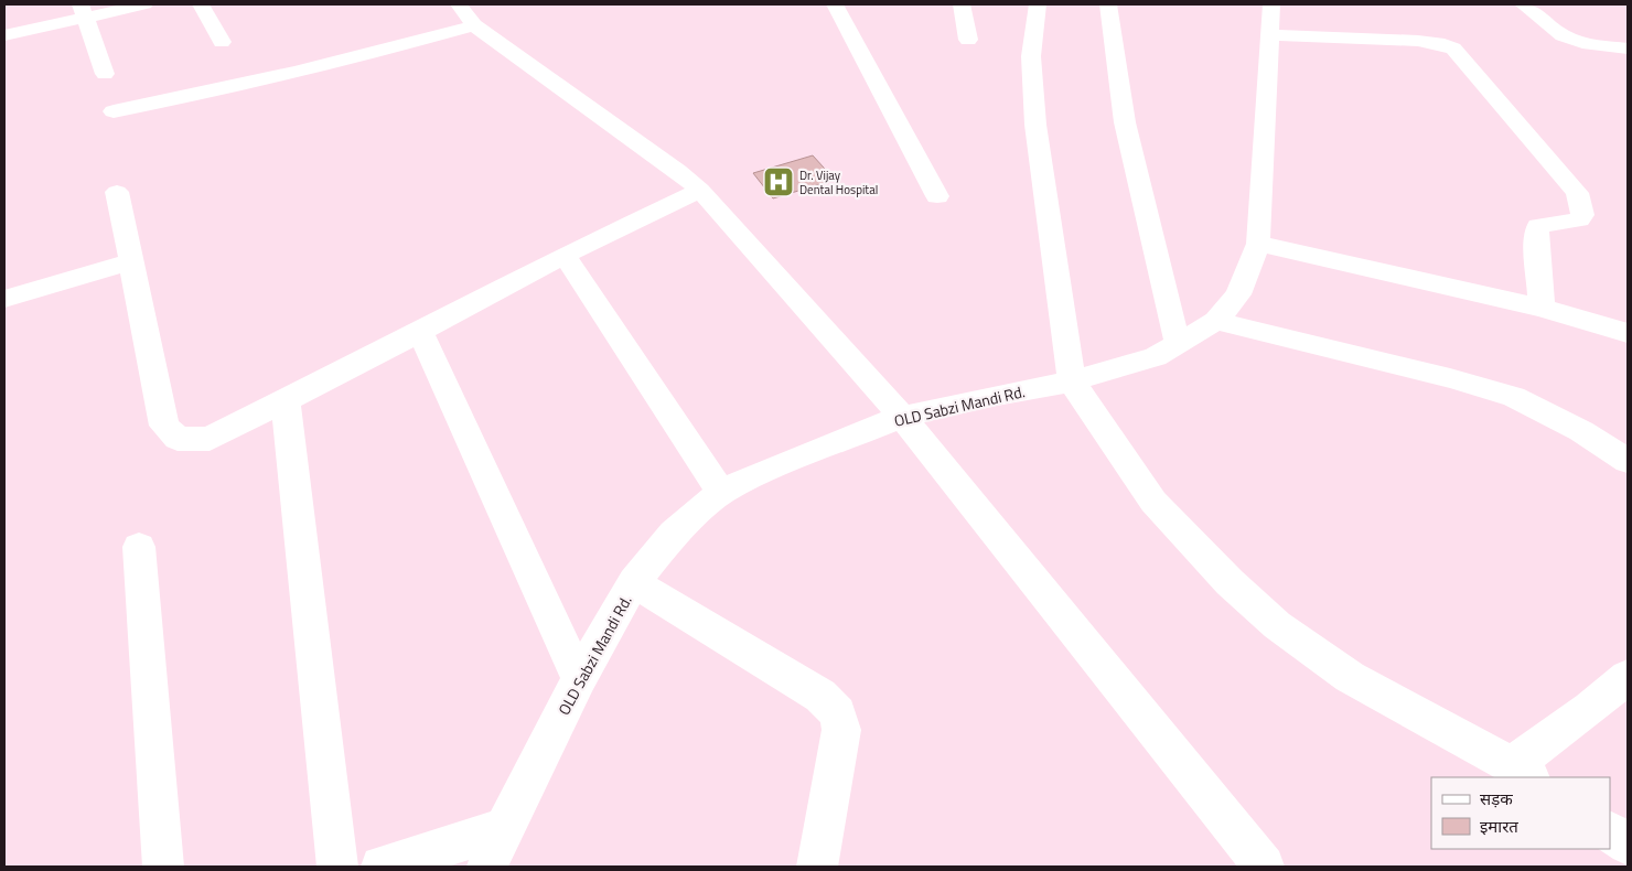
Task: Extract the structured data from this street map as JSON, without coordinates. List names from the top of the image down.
{
  "streets": {
    "street": ["OLD Sabzi Mandi Rd."]
  },
  "places": {
    "hospital": ["Dr. Vijay Dental Hospital"]
  },
  "legend": ["सड़क", "इमारत"]
}
